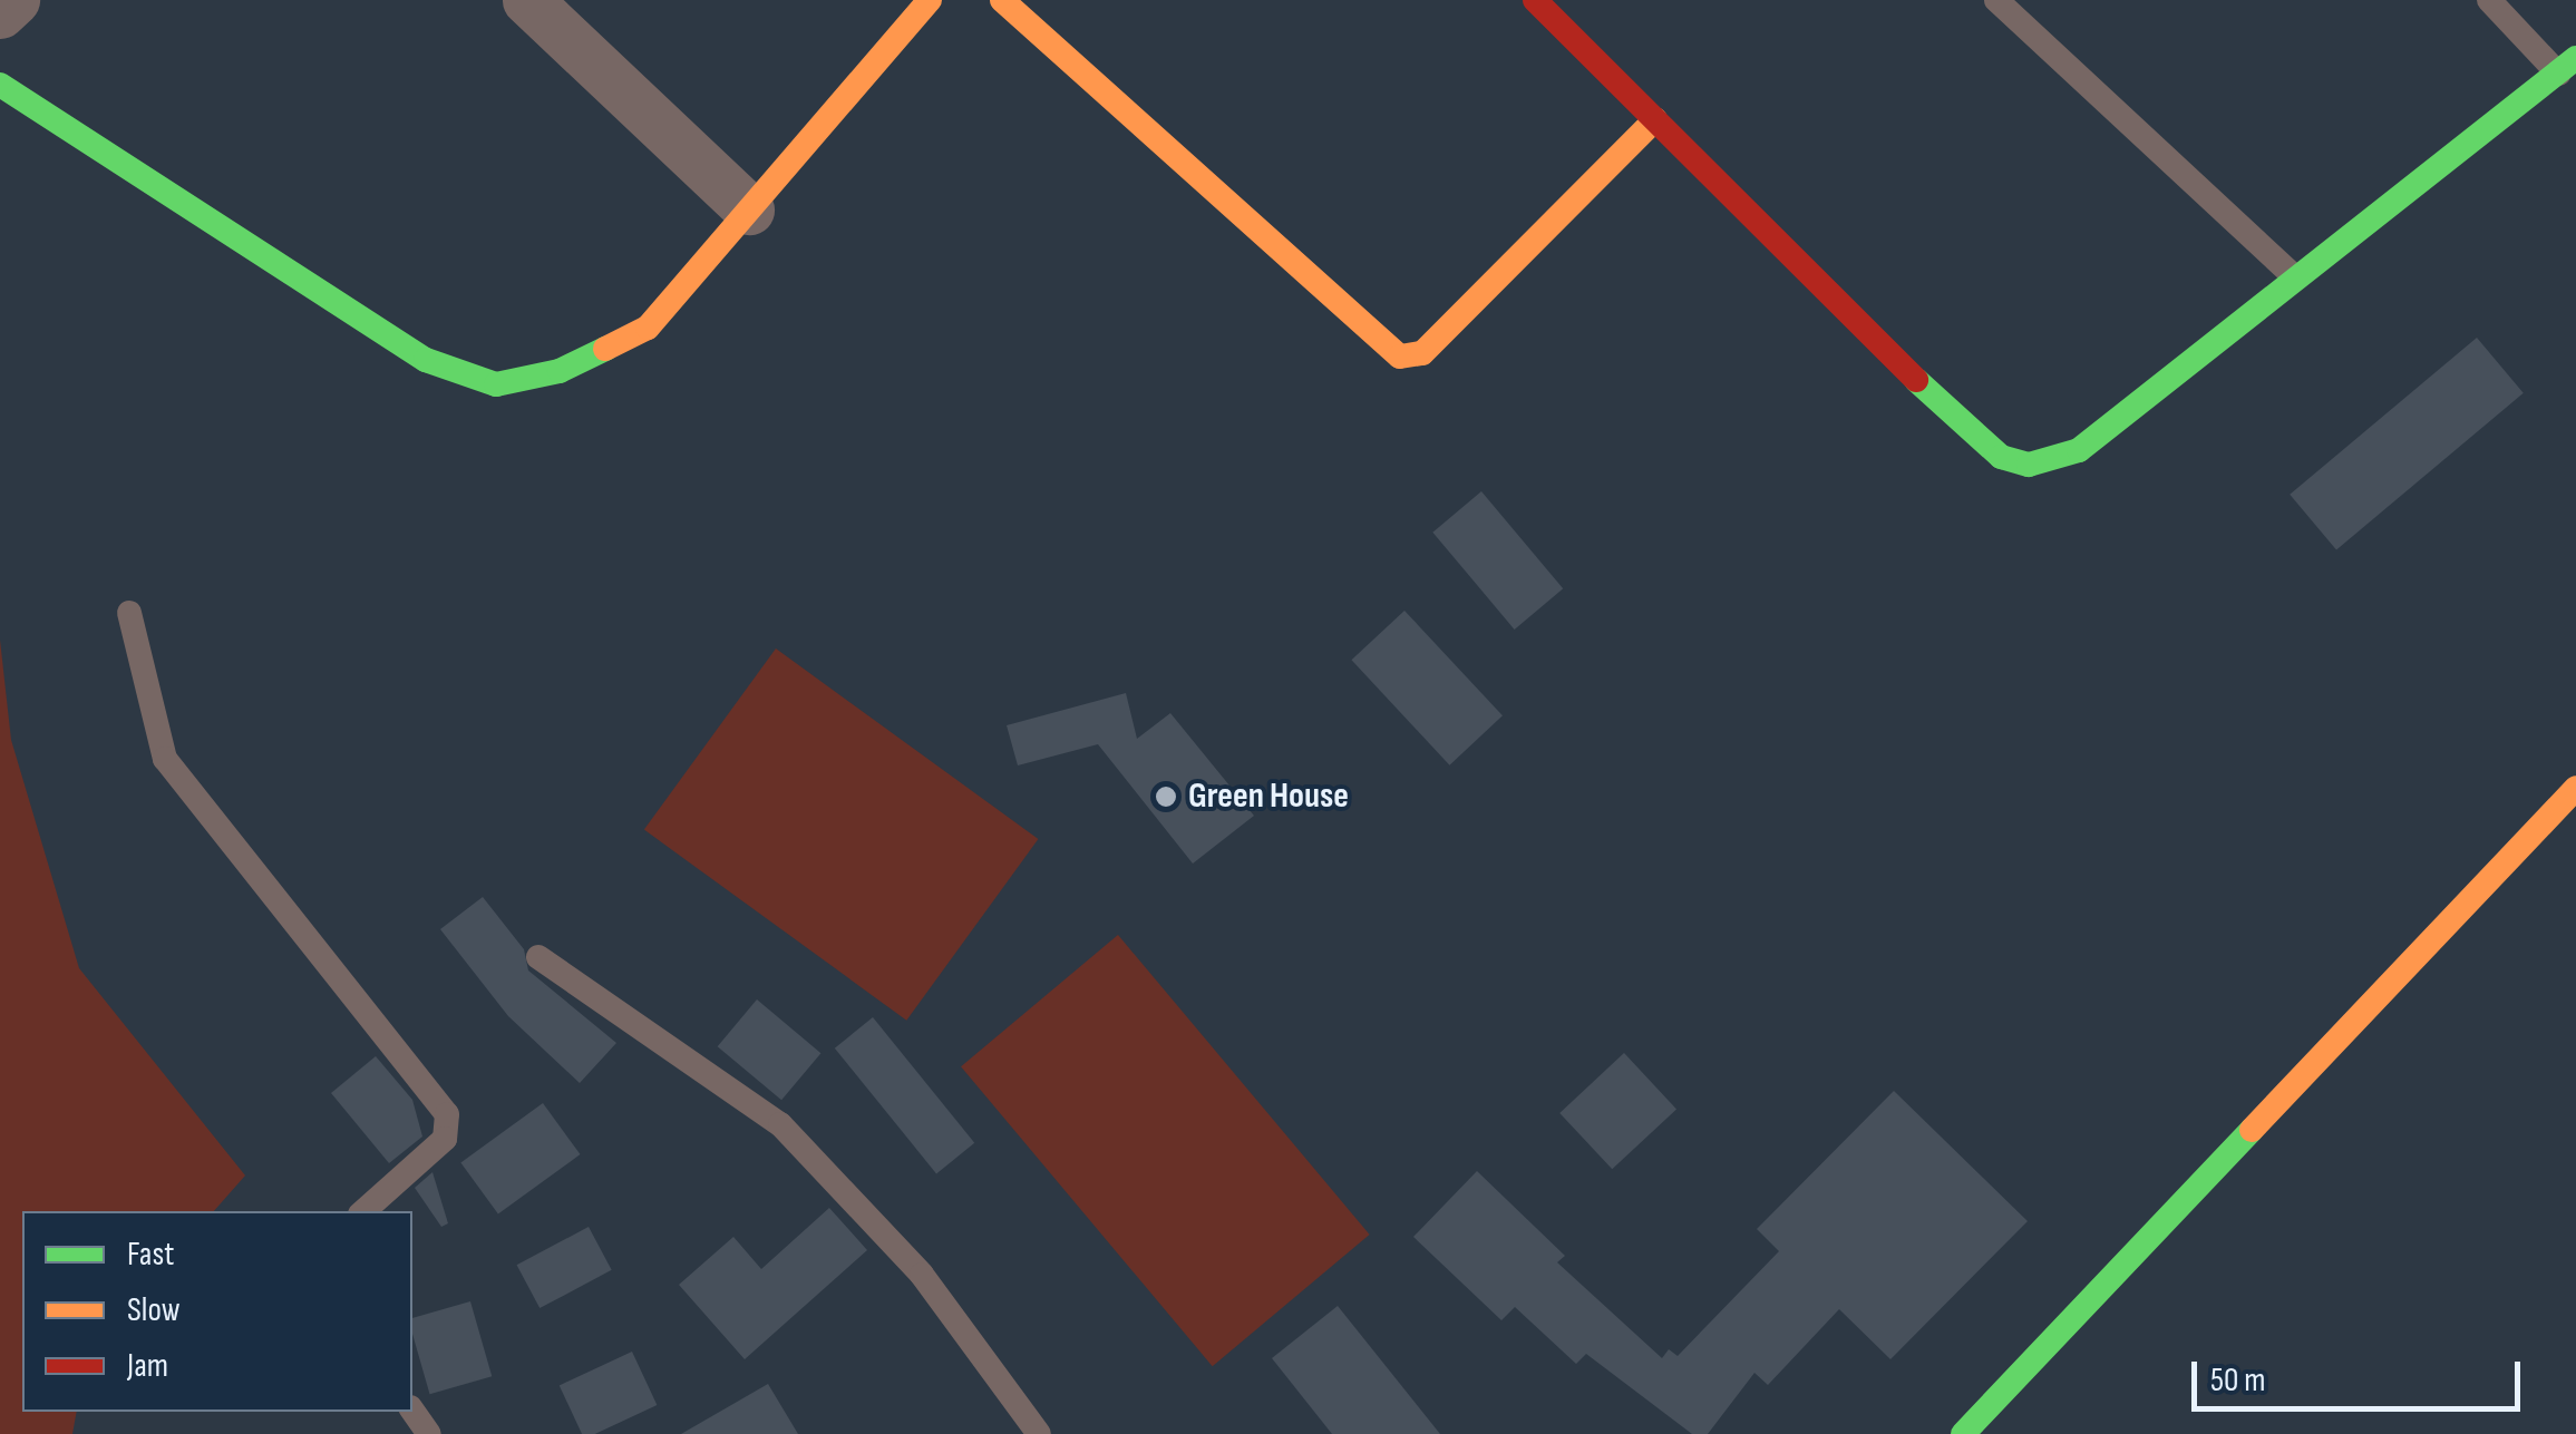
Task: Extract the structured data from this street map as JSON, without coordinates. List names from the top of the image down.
{
  "places": ["Green House"],
  "legend": ["Fast", "Slow", "Jam"],
  "scale_bar": "50 m"
}
